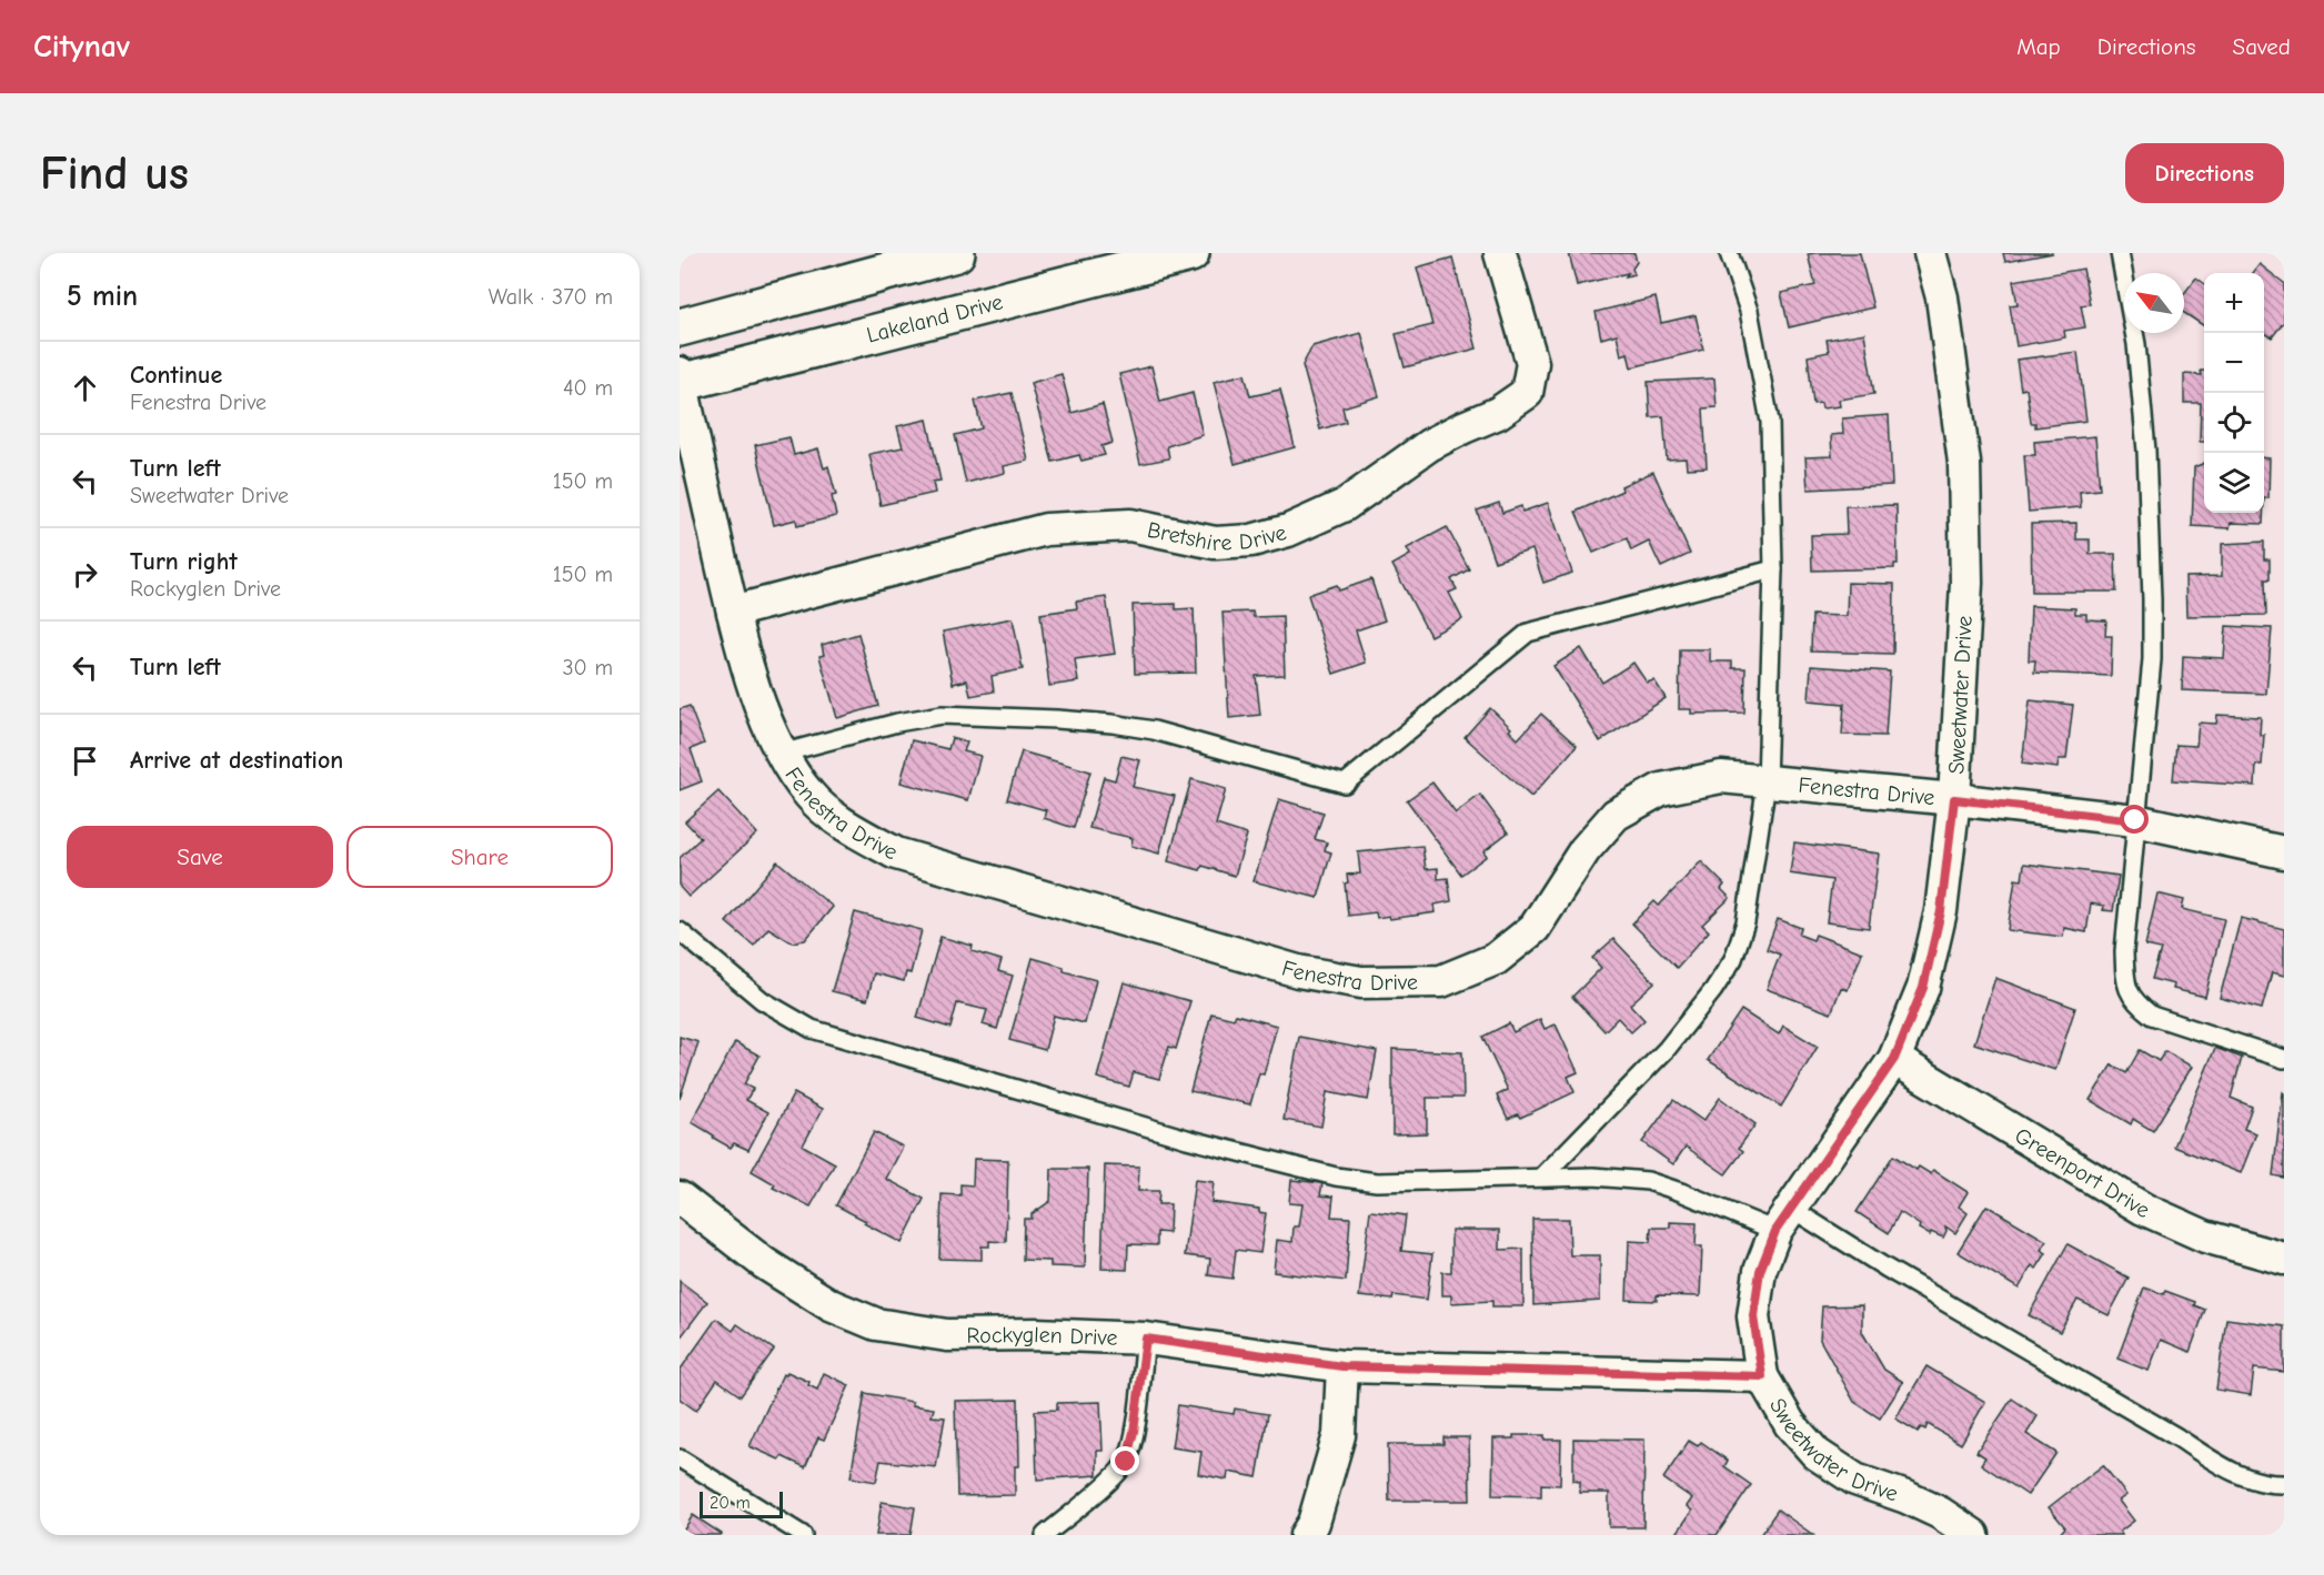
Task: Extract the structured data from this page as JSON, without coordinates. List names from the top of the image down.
{
  "streets": {
    "main road": ["Lakeland Drive"],
    "street": [
      "Bretshire Drive",
      "Sweetwater Drive",
      "Fenestra Drive",
      "Greenport Drive",
      "Rockyglen Drive"
    ]
  },
  "crossings": [
    ["Lakeland Drive", "Fenestra Drive"],
    ["Bretshire Drive", "Fenestra Drive"],
    ["Sweetwater Drive", "Fenestra Drive"],
    ["Sweetwater Drive", "Greenport Drive"],
    ["Sweetwater Drive", "Rockyglen Drive"]
  ],
  "scale_bar": "20 m",
  "north": "top left",
  "page": {
    "header": "Citynav",
    "nav": ["Map", "Directions", "Saved"],
    "buttons": [
      "Directions",
      ["Save", "Share"]
    ],
    "title": "Find us",
    "heading": ["5 min", "Walk · 370 m"],
    "map_buttons": ["+", "−"],
    "list": [
      ["Continue", "Fenestra Drive", "40 m"],
      ["Turn left", "Sweetwater Drive", "150 m"],
      ["Turn right", "Rockyglen Drive", "150 m"],
      ["Turn left", "30 m"],
      "Arrive at destination"
    ],
    "scale": "20 m"
  }
}
